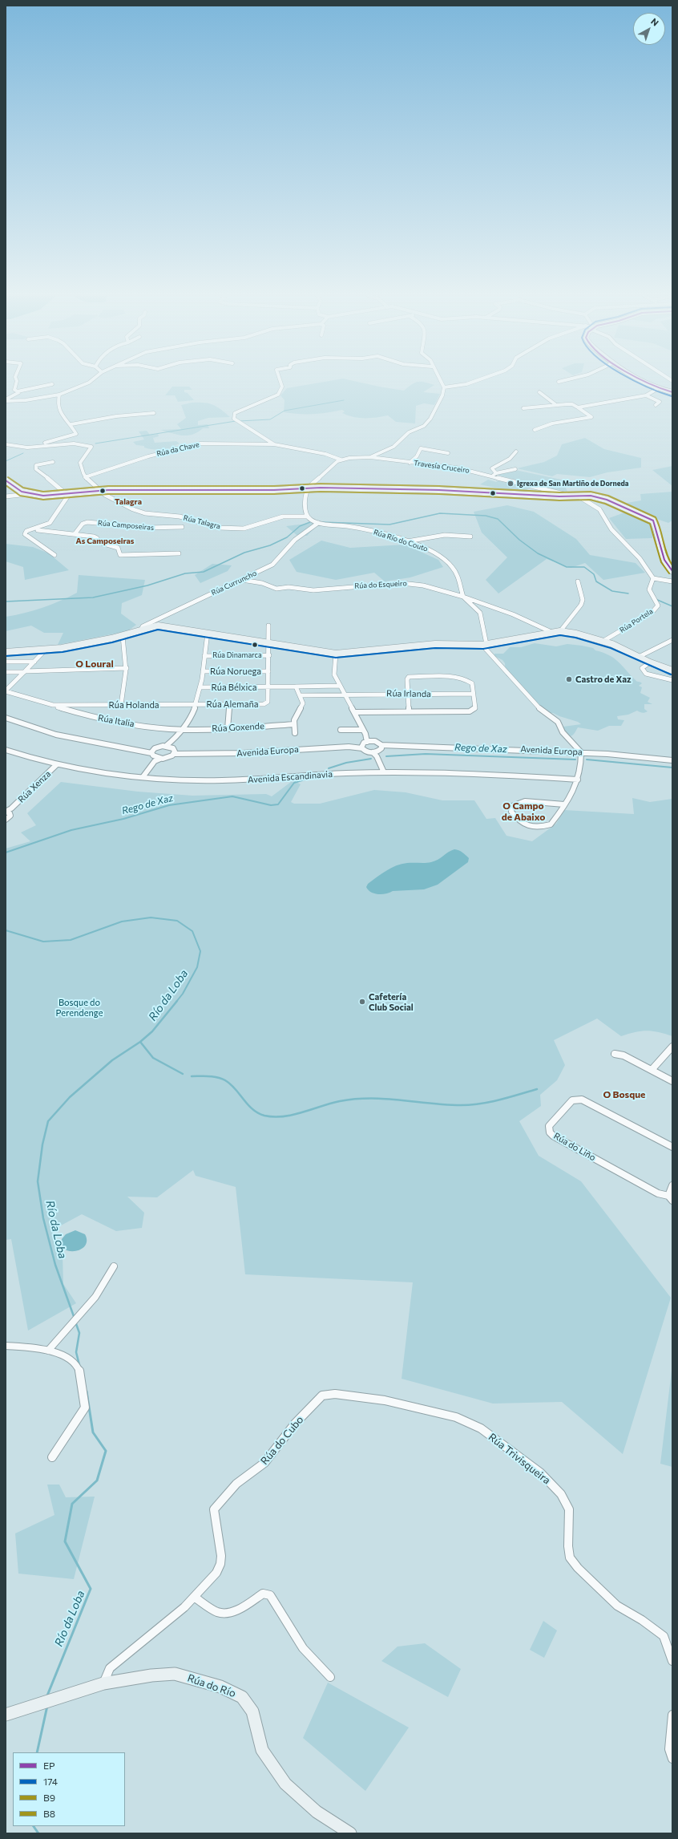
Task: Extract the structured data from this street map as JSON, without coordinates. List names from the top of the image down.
{
  "streets": {
    "main road": ["Rúa do Río"],
    "street": [
      "Rúa da Chave",
      "Travesía Cruceiro",
      "Rúa Talagra",
      "Rúa Camposeiras",
      "Rúa Río do Couto",
      "Rúa Curruncho",
      "Rúa do Esqueiro",
      "Rúa Portela",
      "Rúa Dinamarca",
      "Rúa Noruega",
      "Rúa Bélxica",
      "Rúa Irlanda",
      "Rúa Alemaña",
      "Rúa Holanda",
      "Rúa Italia",
      "Rúa Goxende",
      "Avenida Europa",
      "Avenida Escandinavia",
      "Rúa Xenza",
      "Rúa do Liño",
      "Rúa do Cubo",
      "Rúa Trivisqueira"
    ]
  },
  "crossings": [
    ["Rúa da Chave", "Rúa Talagra"],
    ["Rúa Talagra", "Rúa Río do Couto"],
    ["Rúa Río do Couto", "Rúa Curruncho"],
    ["Rúa Río do Couto", "Rúa do Esqueiro"],
    ["Rúa Curruncho", "Rúa do Esqueiro"],
    ["Rúa do Esqueiro", "Avenida Europa"],
    ["Rúa Dinamarca", "Rúa Alemaña"],
    ["Rúa Noruega", "Rúa Alemaña"],
    ["Rúa Bélxica", "Rúa Alemaña"],
    ["Rúa Alemaña", "Rúa Holanda"],
    ["Rúa Holanda", "Rúa Italia"],
    ["Rúa Italia", "Rúa Goxende"],
    ["Avenida Escandinavia", "Rúa Xenza"],
    ["Rúa do Cubo", "Rúa Trivisqueira"],
    ["Rúa do Cubo", "Rúa do Río"]
  ],
  "districts": [
    "Talagra",
    "As Camposeiras",
    "O Loural",
    "O Campo de Abaixo",
    "O Bosque"
  ],
  "water": ["Rego de Xaz", "Río da Loba"],
  "parks": ["Bosque do Perendenge"],
  "places": ["Igrexa de San Martiño de Dorneda", "Castro de Xaz", "Cafetería Club Social"],
  "lines": [
    "transit line EP",
    "transit line 174",
    "transit line B8",
    "transit line B9"
  ],
  "legend": [
    "EP",
    "174",
    "B9",
    "B8"
  ],
  "north": "top right"
}
